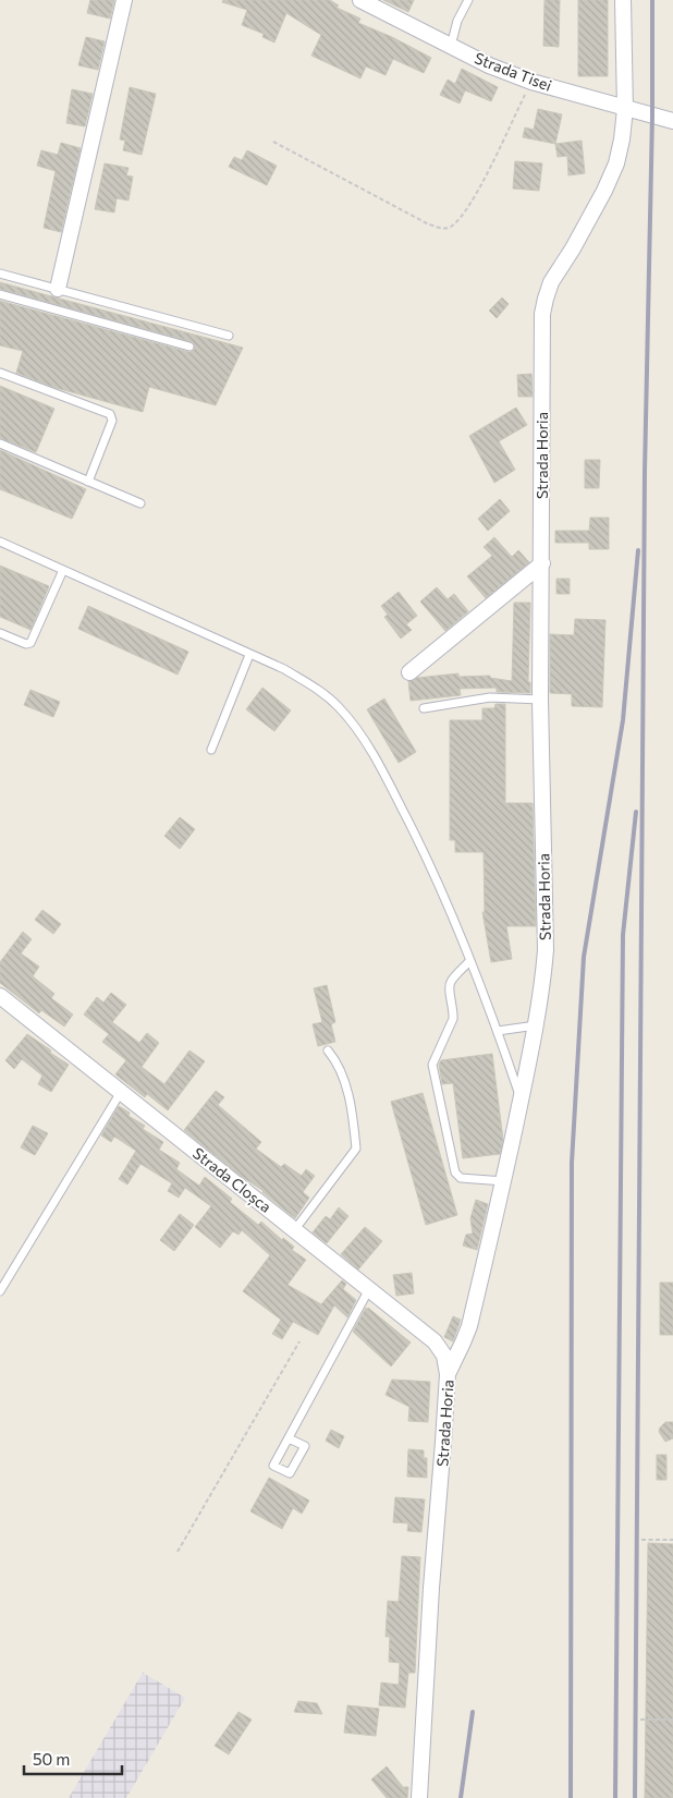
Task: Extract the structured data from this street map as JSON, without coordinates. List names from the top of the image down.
{
  "streets": {
    "street": ["Strada Tisei", "Strada Horia", "Strada Cloșca"]
  },
  "crossings": [
    ["Strada Tisei", "Strada Horia"],
    ["Strada Horia", "Strada Cloșca"]
  ],
  "scale_bar": "50 m"
}
